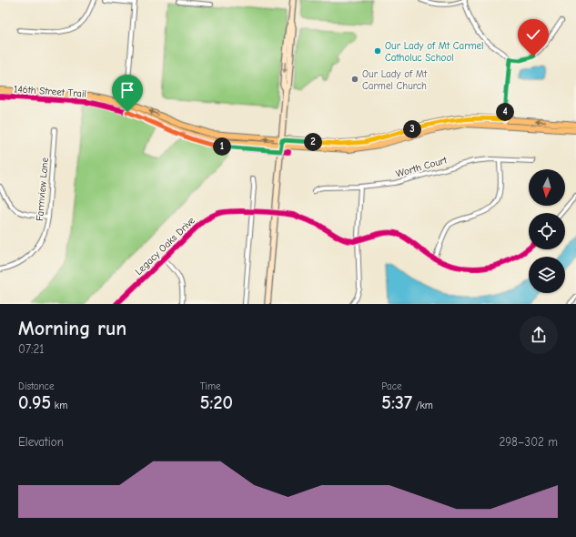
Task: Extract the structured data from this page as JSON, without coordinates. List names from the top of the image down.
{
  "streets": {
    "street": ["Worth Court", "Farmview Lane", "Legacy Oaks Drive"],
    "cycle path": ["146th Street Trail"]
  },
  "places": ["Our Lady of Mt Carmel Catholuc School", "Our Lady of Mt Carmel Church"],
  "north": "bottom",
  "page": {
    "pins": [
      "4",
      "3",
      "2",
      "1"
    ],
    "heading": ["Morning run", "07:21"],
    "stats": [
      ["Distance", "0.95 km"],
      ["Time", "5:20"],
      ["Pace", "5:37 /km"]
    ],
    "chart": ["Elevation", "298–302 m"]
  }
}
